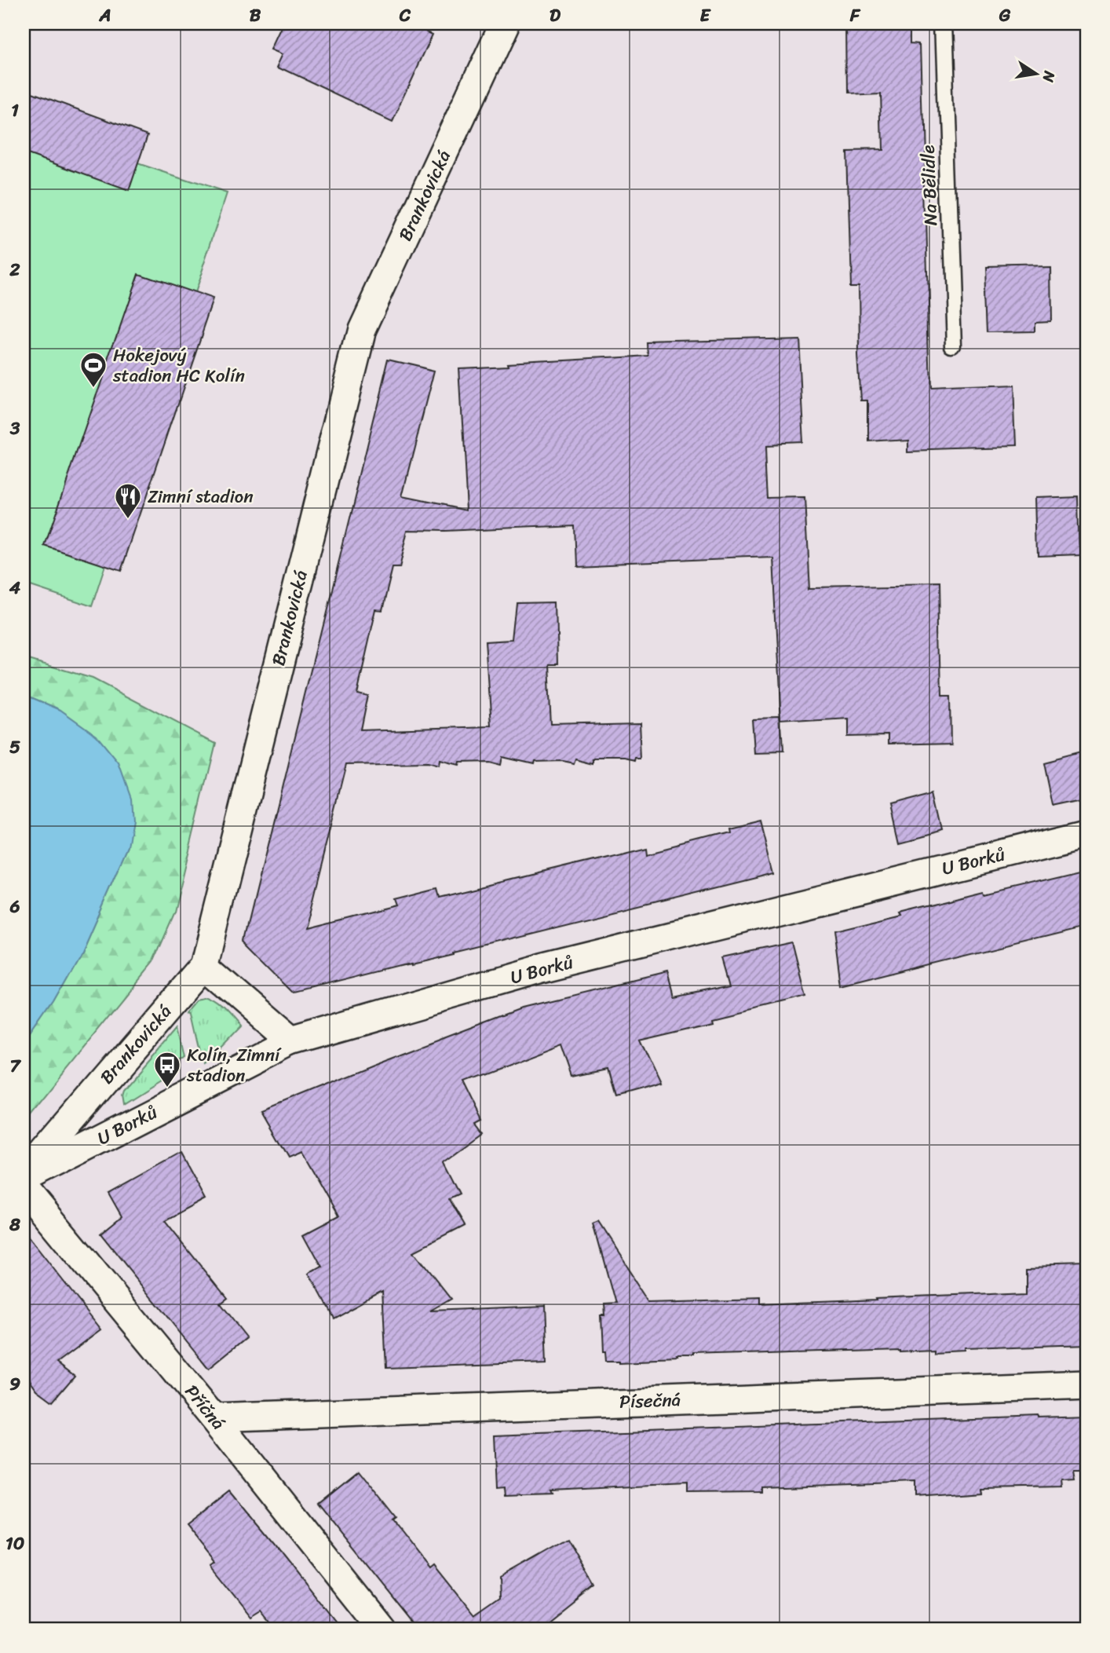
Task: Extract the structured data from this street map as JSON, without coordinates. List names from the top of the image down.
{
  "streets": {
    "street": [
      "Brankovická",
      "U Borků",
      "Písečná",
      "Příčná"
    ],
    "lane": ["Na Bělidle"]
  },
  "crossings": [
    ["Brankovická", "U Borků"],
    ["Písečná", "Příčná"]
  ],
  "places": {
    "sports": ["Hokejový stadion HC Kolín"],
    "restaurant": ["Zimní stadion"],
    "bus stop": ["Kolín, Zimní stadion"]
  },
  "north": "right",
  "grid": {
    "columns": [
      "A",
      "B",
      "C",
      "D",
      "E",
      "F",
      "G"
    ],
    "rows": [
      "1",
      "2",
      "3",
      "4",
      "5",
      "6",
      "7",
      "8",
      "9",
      "10"
    ]
  }
}
